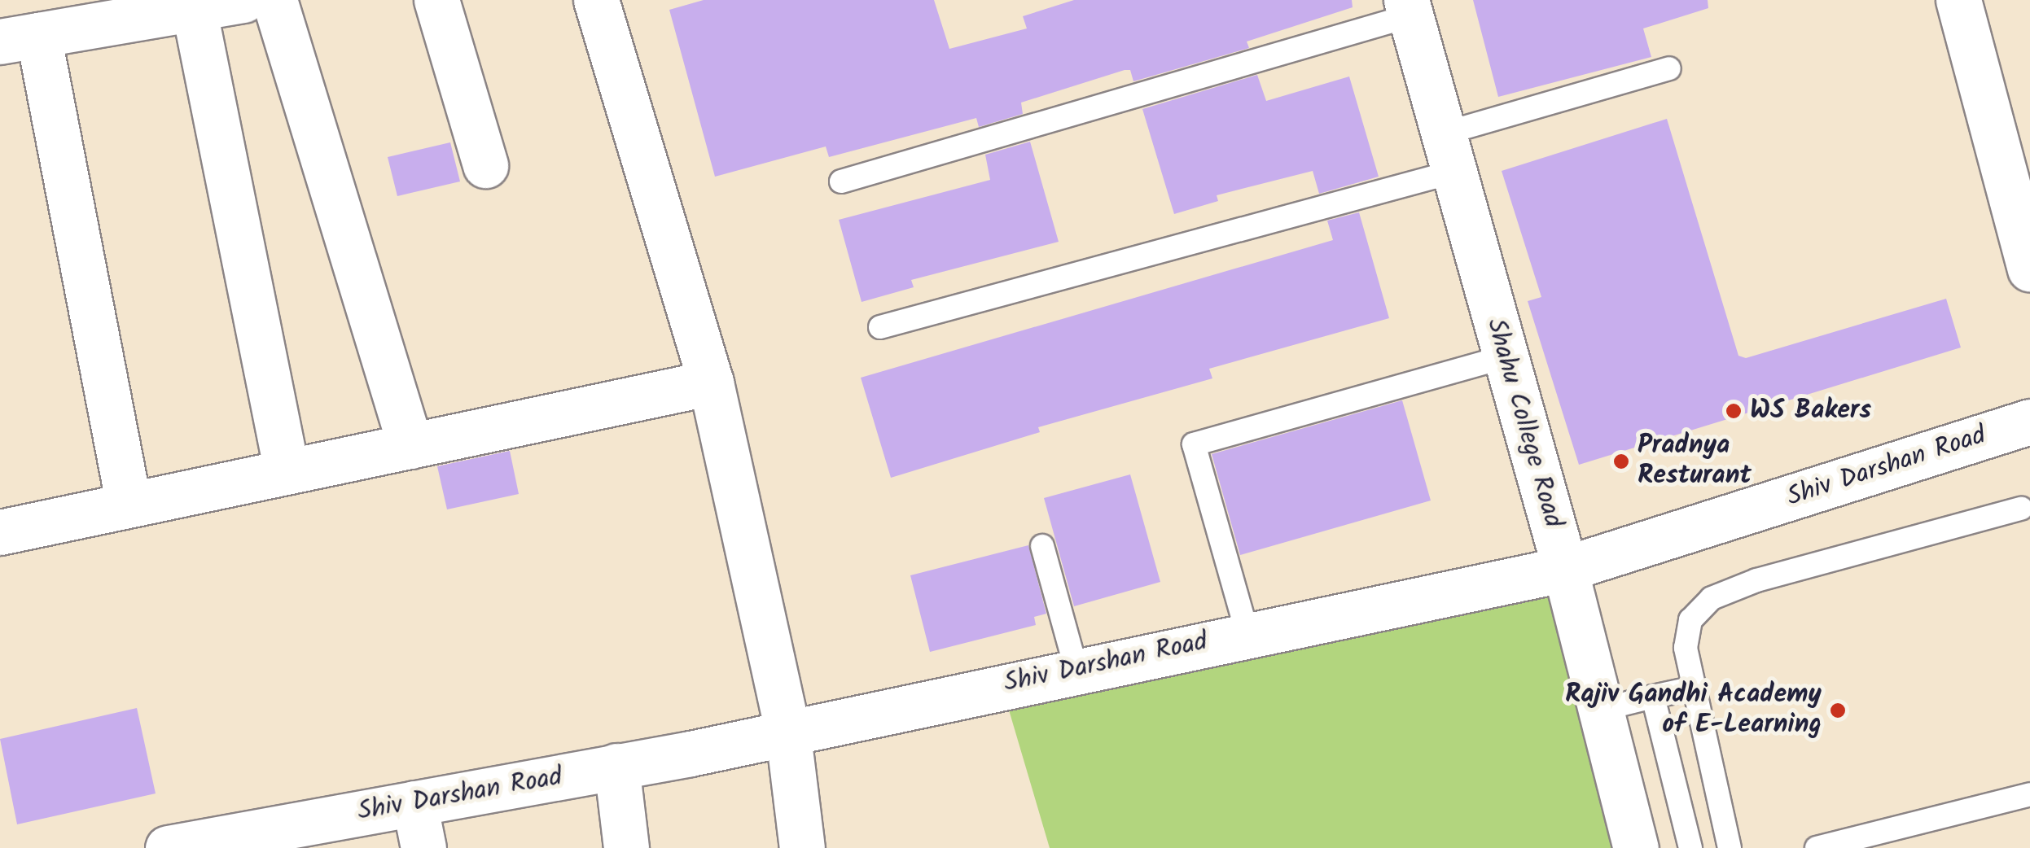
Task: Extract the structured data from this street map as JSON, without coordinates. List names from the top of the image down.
{
  "streets": {
    "street": ["Shahu College Road", "Shiv Darshan Road"]
  },
  "crossings": [
    ["Shahu College Road", "Shiv Darshan Road"]
  ],
  "places": ["WS Bakers", "Pradnya Resturant", "Rajiv Gandhi Academy of E-Learning"]
}
